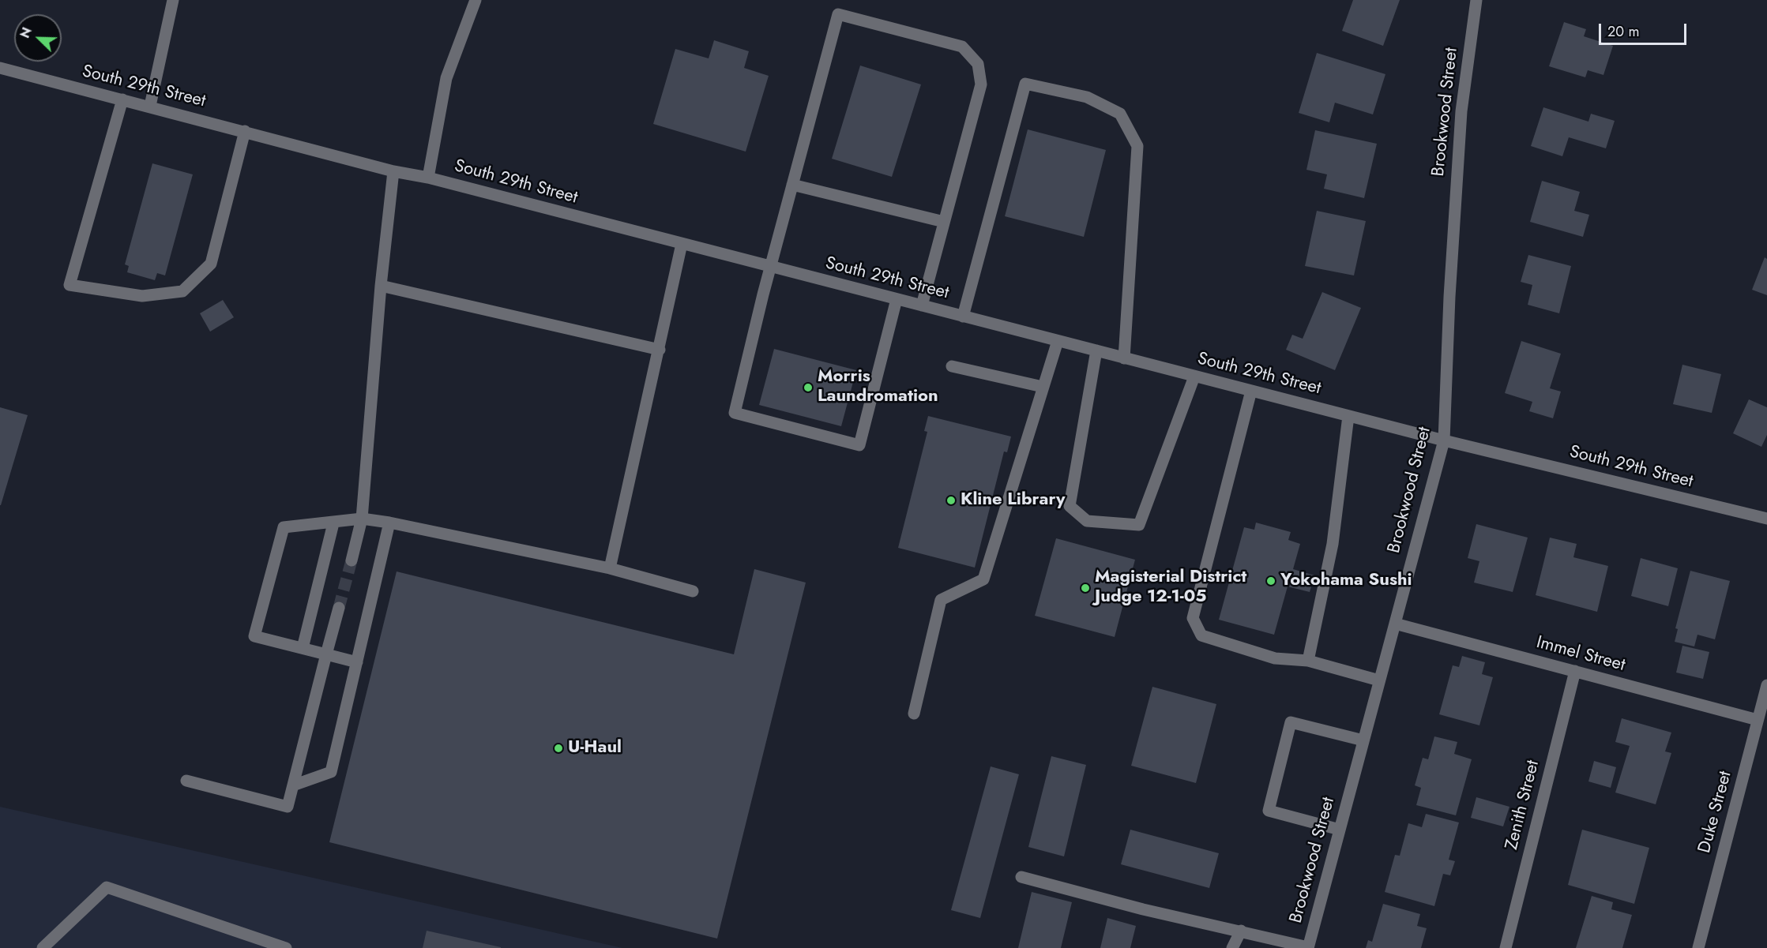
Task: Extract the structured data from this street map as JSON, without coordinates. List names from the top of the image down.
{
  "streets": {
    "street": [
      "South 29th Street",
      "Brookwood Street",
      "Immel Street",
      "Zenith Street",
      "Duke Street"
    ]
  },
  "crossings": [
    ["South 29th Street", "Brookwood Street"],
    ["Brookwood Street", "Immel Street"],
    ["Immel Street", "Zenith Street"],
    ["Immel Street", "Duke Street"]
  ],
  "places": [
    "Morris Laundromation",
    "Kline Library",
    "Yokohama Sushi",
    "Magisterial District Judge 12-1-05",
    "U-Haul"
  ],
  "scale_bar": "20 m",
  "north": "top left"
}
